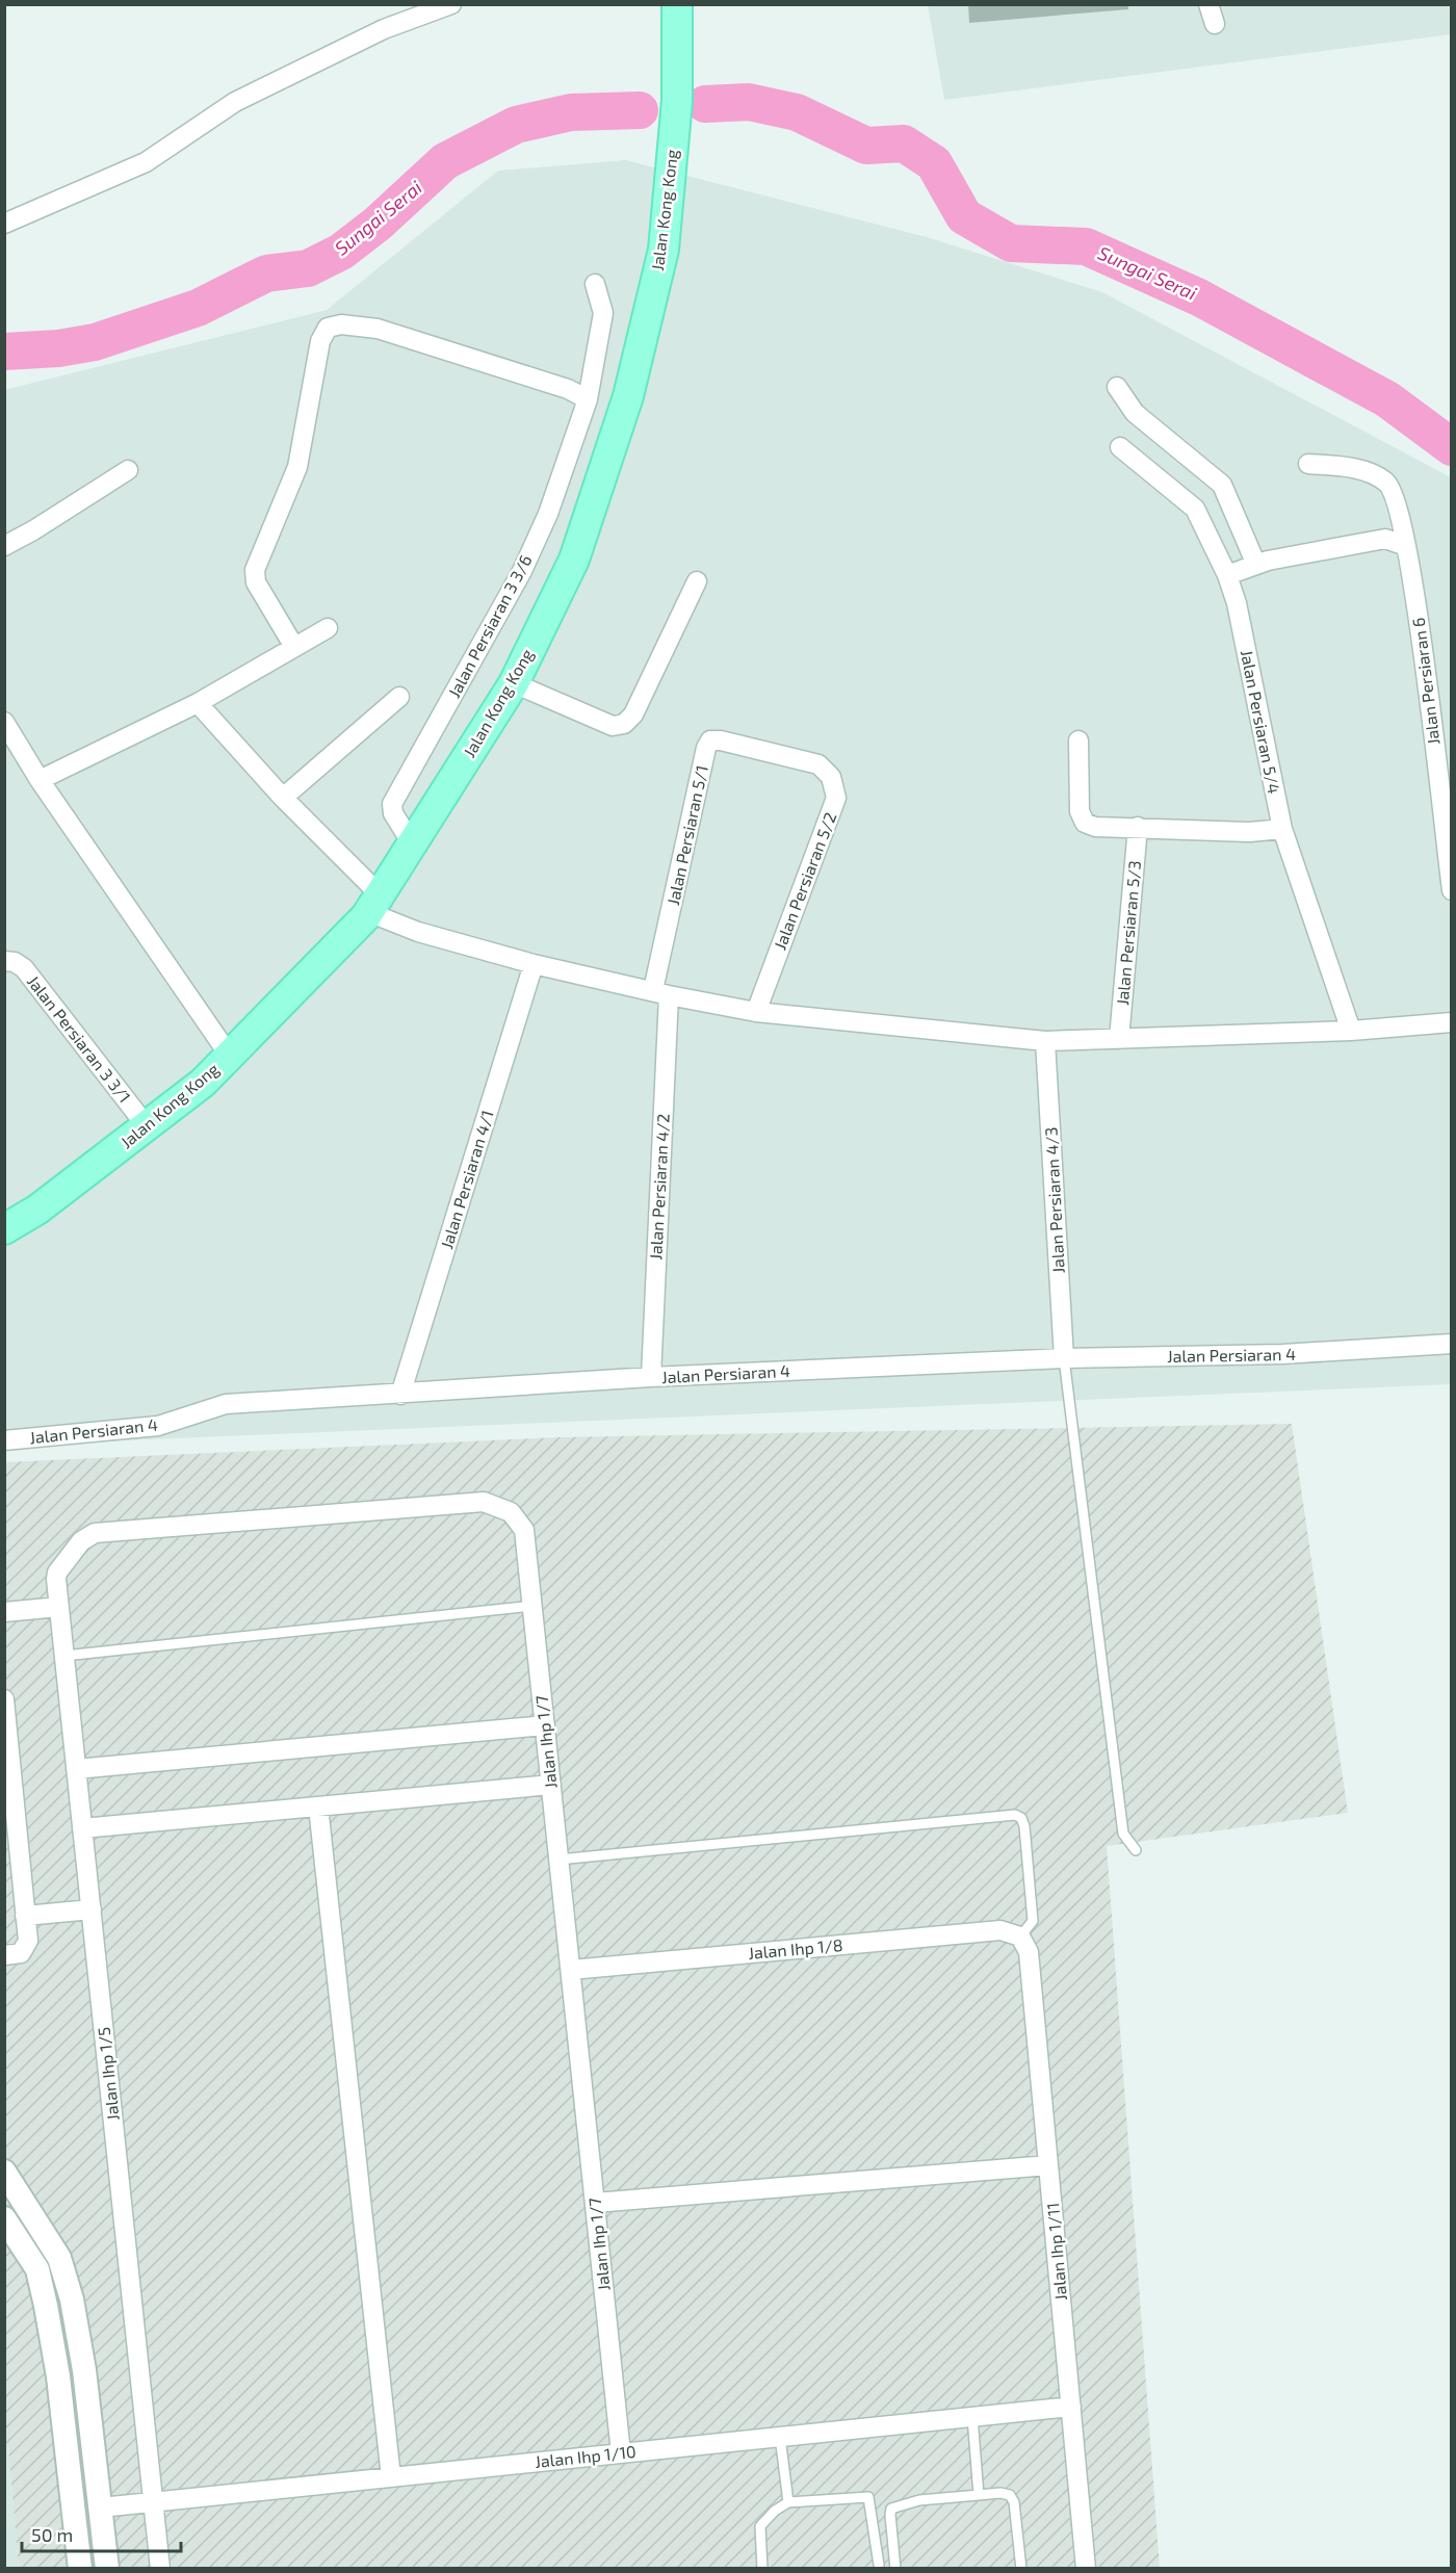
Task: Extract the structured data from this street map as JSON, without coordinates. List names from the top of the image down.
{
  "streets": {
    "main road": ["Jalan Kong Kong"],
    "street": [
      "Jalan Persiaran 3 3/6",
      "Jalan Persiaran 6",
      "Jalan Persiaran 5/4",
      "Jalan Persiaran 5/1",
      "Jalan Persiaran 5/2",
      "Jalan Persiaran 5/3",
      "Jalan Persiaran 3 3/1",
      "Jalan Persiaran 4/1",
      "Jalan Persiaran 4/2",
      "Jalan Persiaran 4/3",
      "Jalan Persiaran 4",
      "Jalan Ihp 1/7",
      "Jalan Ihp 1/8",
      "Jalan Ihp 1/5",
      "Jalan Ihp 1/11",
      "Jalan Ihp 1/10"
    ]
  },
  "crossings": [
    ["Jalan Kong Kong", "Jalan Persiaran 3 3/6"],
    ["Jalan Kong Kong", "Jalan Persiaran 3 3/1"],
    ["Jalan Persiaran 5/1", "Jalan Persiaran 5/2"],
    ["Jalan Persiaran 5/1", "Jalan Persiaran 4/2"],
    ["Jalan Persiaran 4/1", "Jalan Persiaran 4"],
    ["Jalan Persiaran 4/2", "Jalan Persiaran 4"],
    ["Jalan Persiaran 4/3", "Jalan Persiaran 4"],
    ["Jalan Ihp 1/7", "Jalan Ihp 1/8"],
    ["Jalan Ihp 1/7", "Jalan Ihp 1/5"],
    ["Jalan Ihp 1/7", "Jalan Ihp 1/10"],
    ["Jalan Ihp 1/8", "Jalan Ihp 1/11"],
    ["Jalan Ihp 1/5", "Jalan Ihp 1/10"],
    ["Jalan Ihp 1/11", "Jalan Ihp 1/10"]
  ],
  "water": ["Sungai Serai"],
  "scale_bar": "50 m"
}
